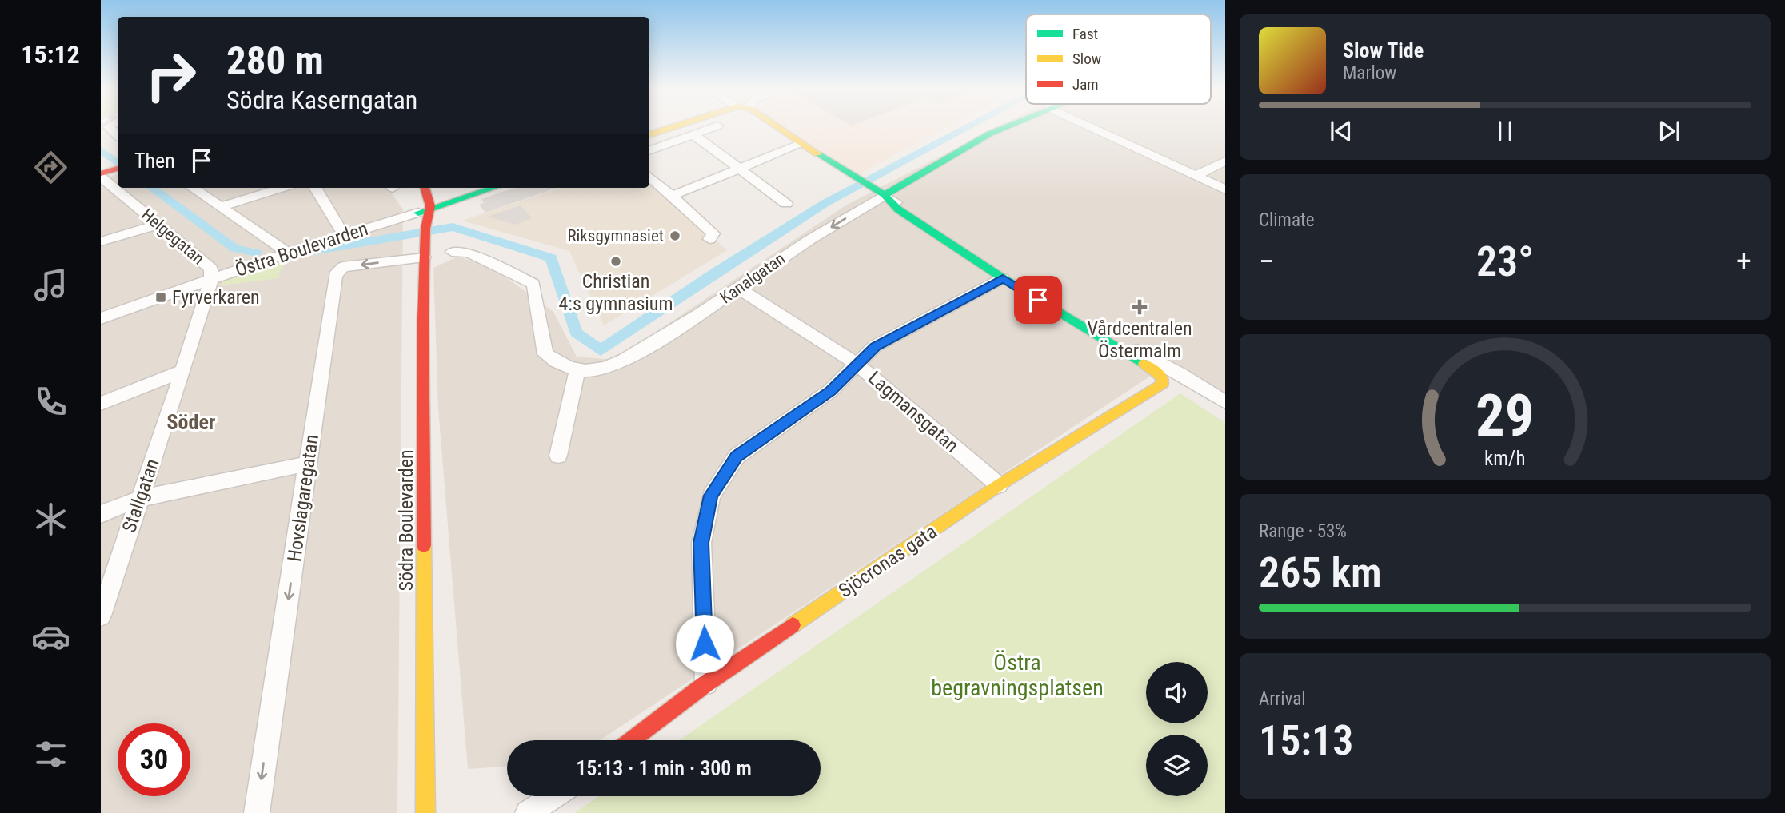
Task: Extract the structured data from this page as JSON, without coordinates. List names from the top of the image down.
{
  "streets": {
    "street": [
      "Helgegatan",
      "Östra Boulevarden",
      "Kanalgatan",
      "Lagmansgatan",
      "Stallgatan",
      "Hovslagaregatan",
      "Södra Boulevarden",
      "Sjöcronas gata"
    ]
  },
  "crossings": [
    ["Helgegatan", "Östra Boulevarden"],
    ["Helgegatan", "Stallgatan"],
    ["Östra Boulevarden", "Stallgatan"],
    ["Östra Boulevarden", "Södra Boulevarden"],
    ["Kanalgatan", "Lagmansgatan"],
    ["Lagmansgatan", "Sjöcronas gata"],
    ["Hovslagaregatan", "Södra Boulevarden"]
  ],
  "one_way": ["Hovslagaregatan"],
  "districts": ["Söder"],
  "parks": ["Östra begravningsplatsen"],
  "places": {
    "other": ["Riksgymnasiet", "Christian 4:s gymnasium"],
    "transit": ["Fyrverkaren"],
    "health": ["Vårdcentralen Östermalm"]
  },
  "legend": ["Fast", "Slow", "Jam"],
  "page": {
    "tabs": "15:12",
    "turn": ["280 m", "Södra Kaserngatan"],
    "song": ["Slow Tide", "Marlow"],
    "then": "Then",
    "tile": [
      "Climate",
      ["Range · 53%", "265 km"],
      ["Arrival", "15:13"]
    ],
    "heat": ["−", "23°", "+"],
    "limit": "30",
    "trip": "15:13 · 1 min · 300 m",
    "gauge": ["29", "km/h"]
  }
}
